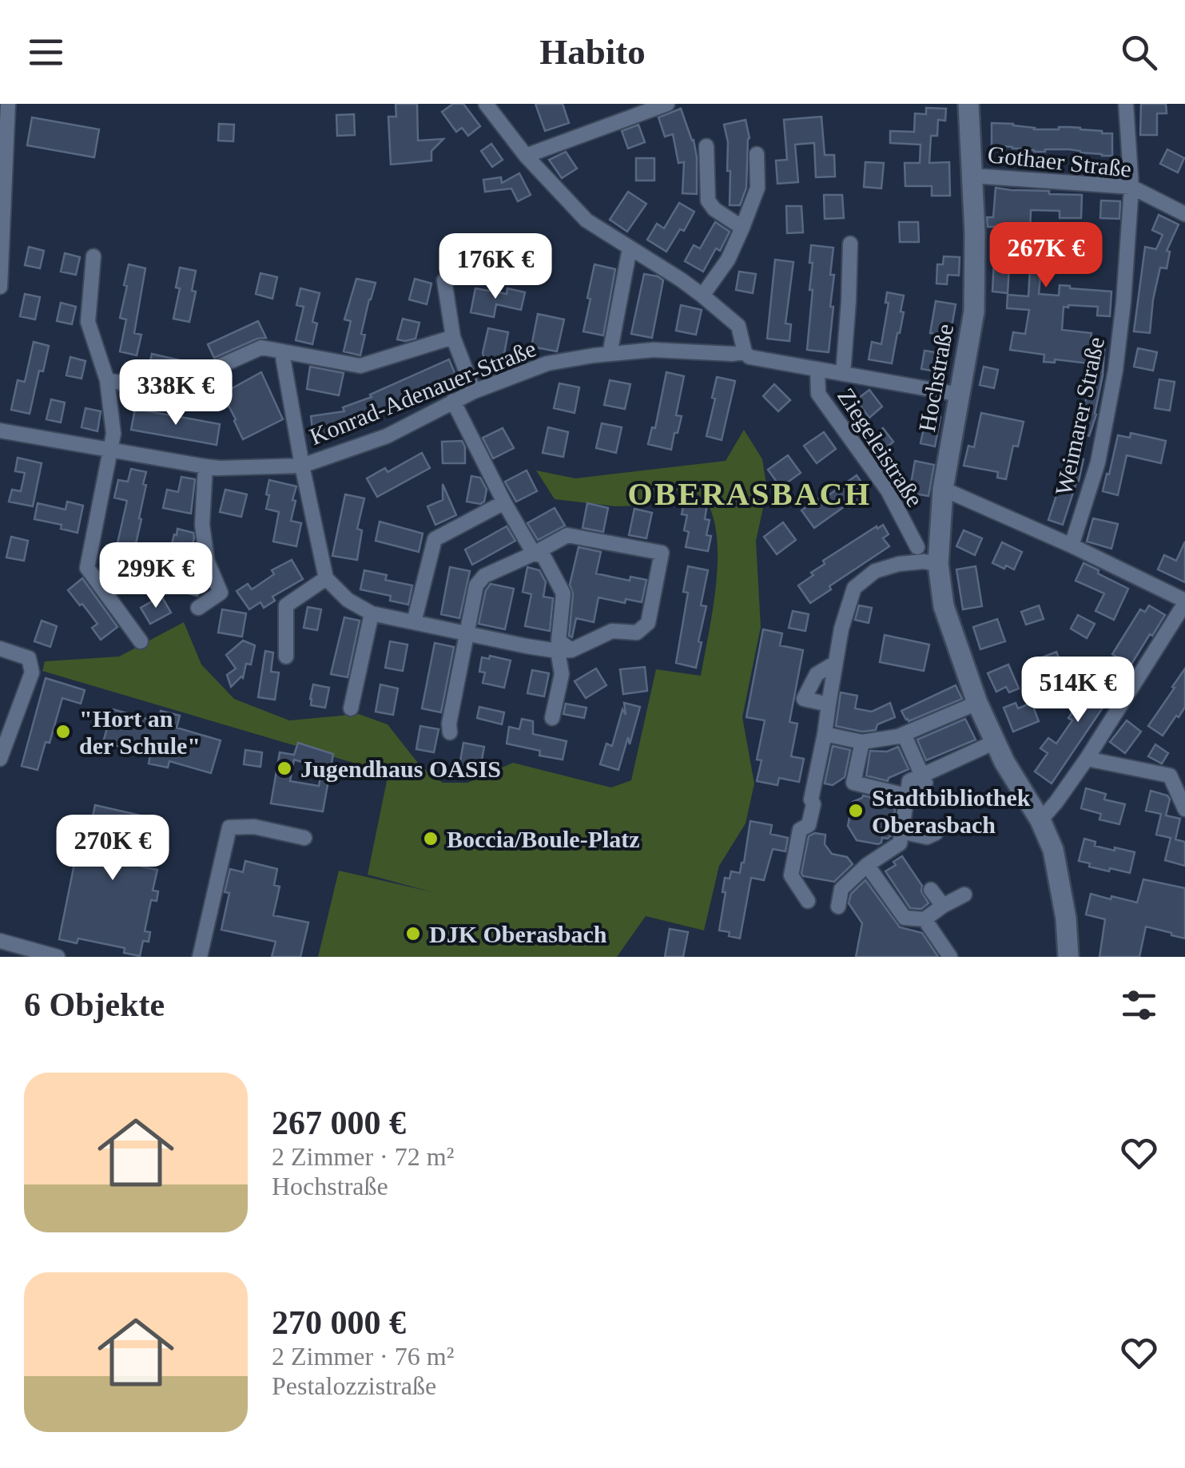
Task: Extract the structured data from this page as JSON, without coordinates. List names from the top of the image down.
{
  "streets": {
    "street": [
      "Gothaer Straße",
      "Hochstraße",
      "Konrad-Adenauer-Straße",
      "Weimarer Straße",
      "Ziegeleistraße"
    ]
  },
  "crossings": [
    ["Gothaer Straße", "Hochstraße"],
    ["Gothaer Straße", "Weimarer Straße"],
    ["Hochstraße", "Konrad-Adenauer-Straße"],
    ["Konrad-Adenauer-Straße", "Ziegeleistraße"]
  ],
  "districts": ["OBERASBACH"],
  "places": [
    "\"Hort an der Schule\"",
    "Jugendhaus OASIS",
    "Stadtbibliothek Oberasbach",
    "Boccia/Boule-Platz",
    "DJK Oberasbach"
  ],
  "page": {
    "header": "Habito",
    "price": [
      "267K €",
      "176K €",
      "338K €",
      "299K €",
      "514K €",
      "270K €"
    ],
    "heading": "6 Objekte",
    "list": [
      {
        "name": "267 000 €",
        "note": "2 Zimmer · 72 m² · Hochstraße"
      },
      {
        "name": "270 000 €",
        "note": "2 Zimmer · 76 m² · Pestalozzistraße"
      }
    ]
  }
}
